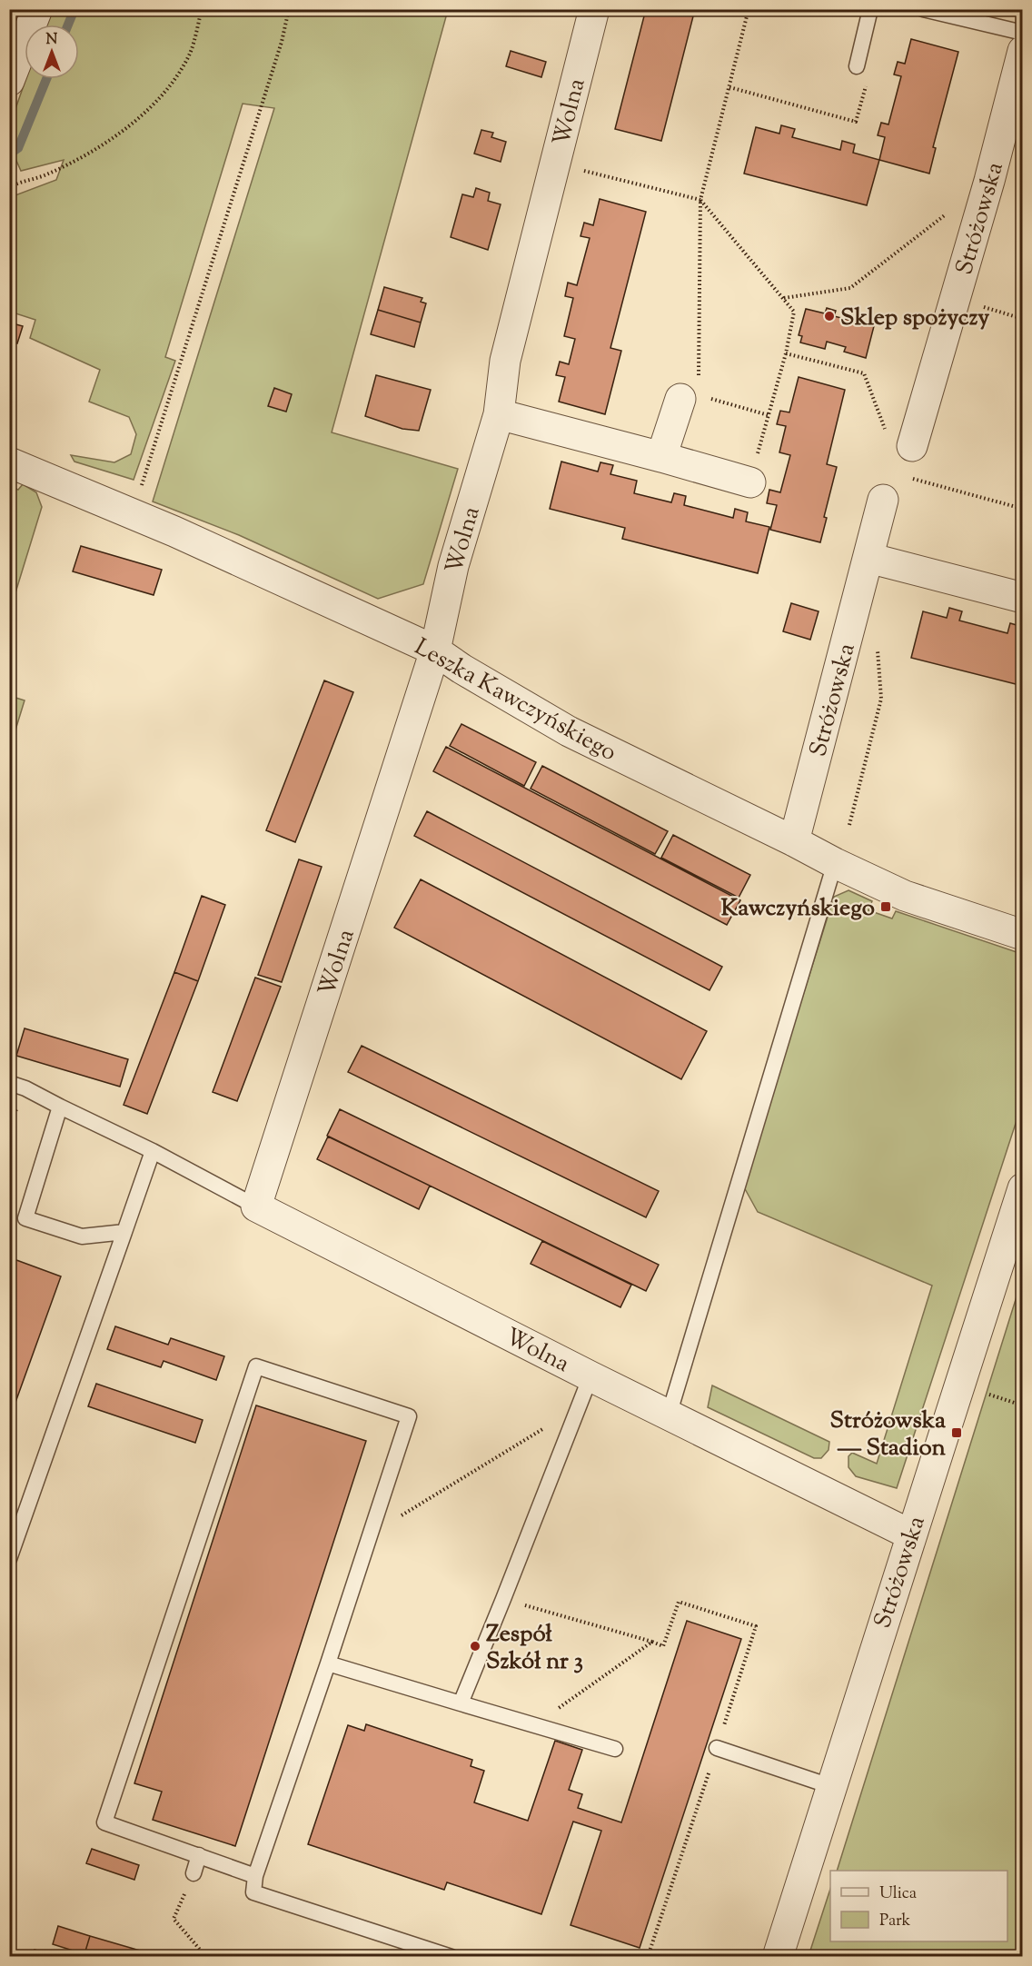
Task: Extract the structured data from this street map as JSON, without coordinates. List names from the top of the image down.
{
  "streets": {
    "street": ["Wolna", "Stróżowska", "Leszka Kawczyńskiego"]
  },
  "crossings": [
    ["Wolna", "Stróżowska"],
    ["Wolna", "Leszka Kawczyńskiego"],
    ["Stróżowska", "Leszka Kawczyńskiego"]
  ],
  "places": {
    "other": ["Sklep spożyczy", "Zespół Szkół nr 3"],
    "transit": ["Kawczyńskiego", "Stróżowska — Stadion"]
  },
  "legend": ["Ulica", "Park"],
  "north": "top"
}
